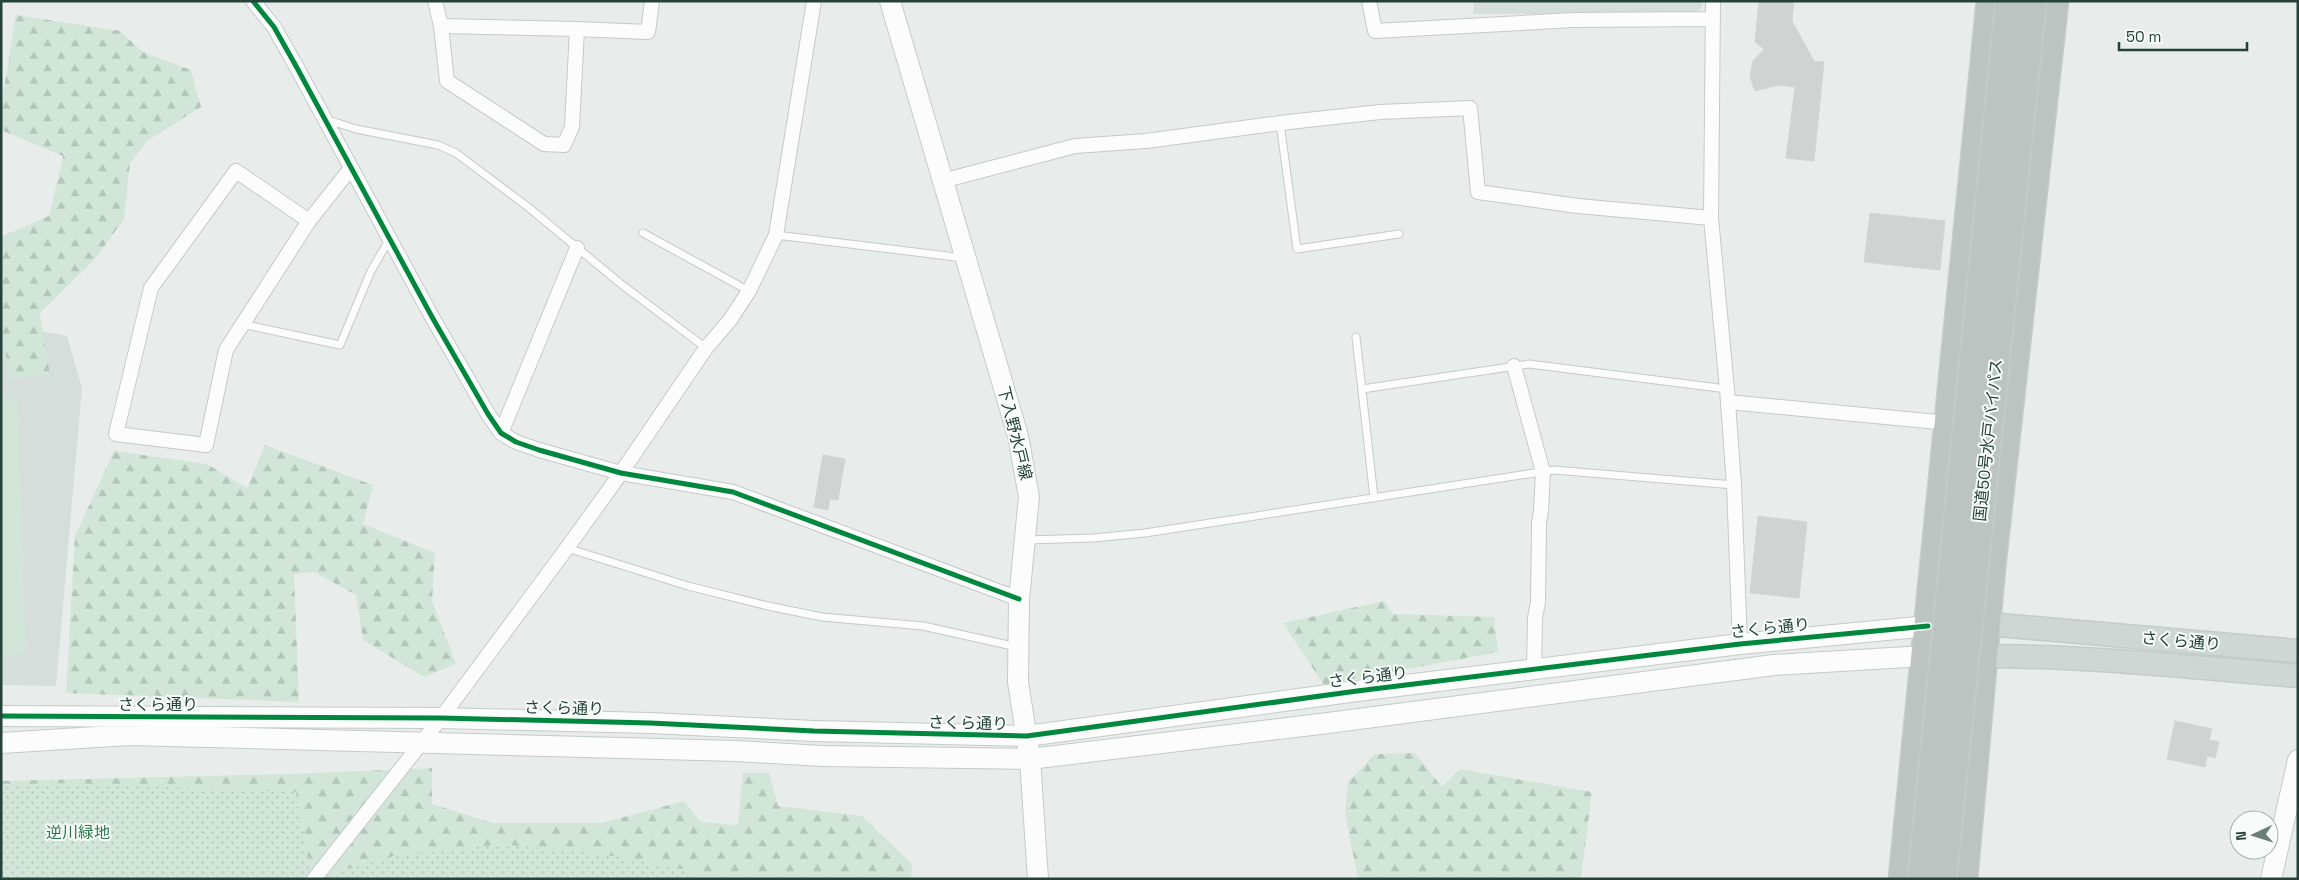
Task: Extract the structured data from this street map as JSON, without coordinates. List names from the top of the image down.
{
  "streets": {
    "highway": ["国道50号水戸バイパス"],
    "main road": ["さくら通り"],
    "street": ["下入野水戸線"]
  },
  "crossings": [
    ["下入野水戸線", "さくら通り"]
  ],
  "parks": ["逆川緑地"],
  "scale_bar": "50 m",
  "north": "left"
}
